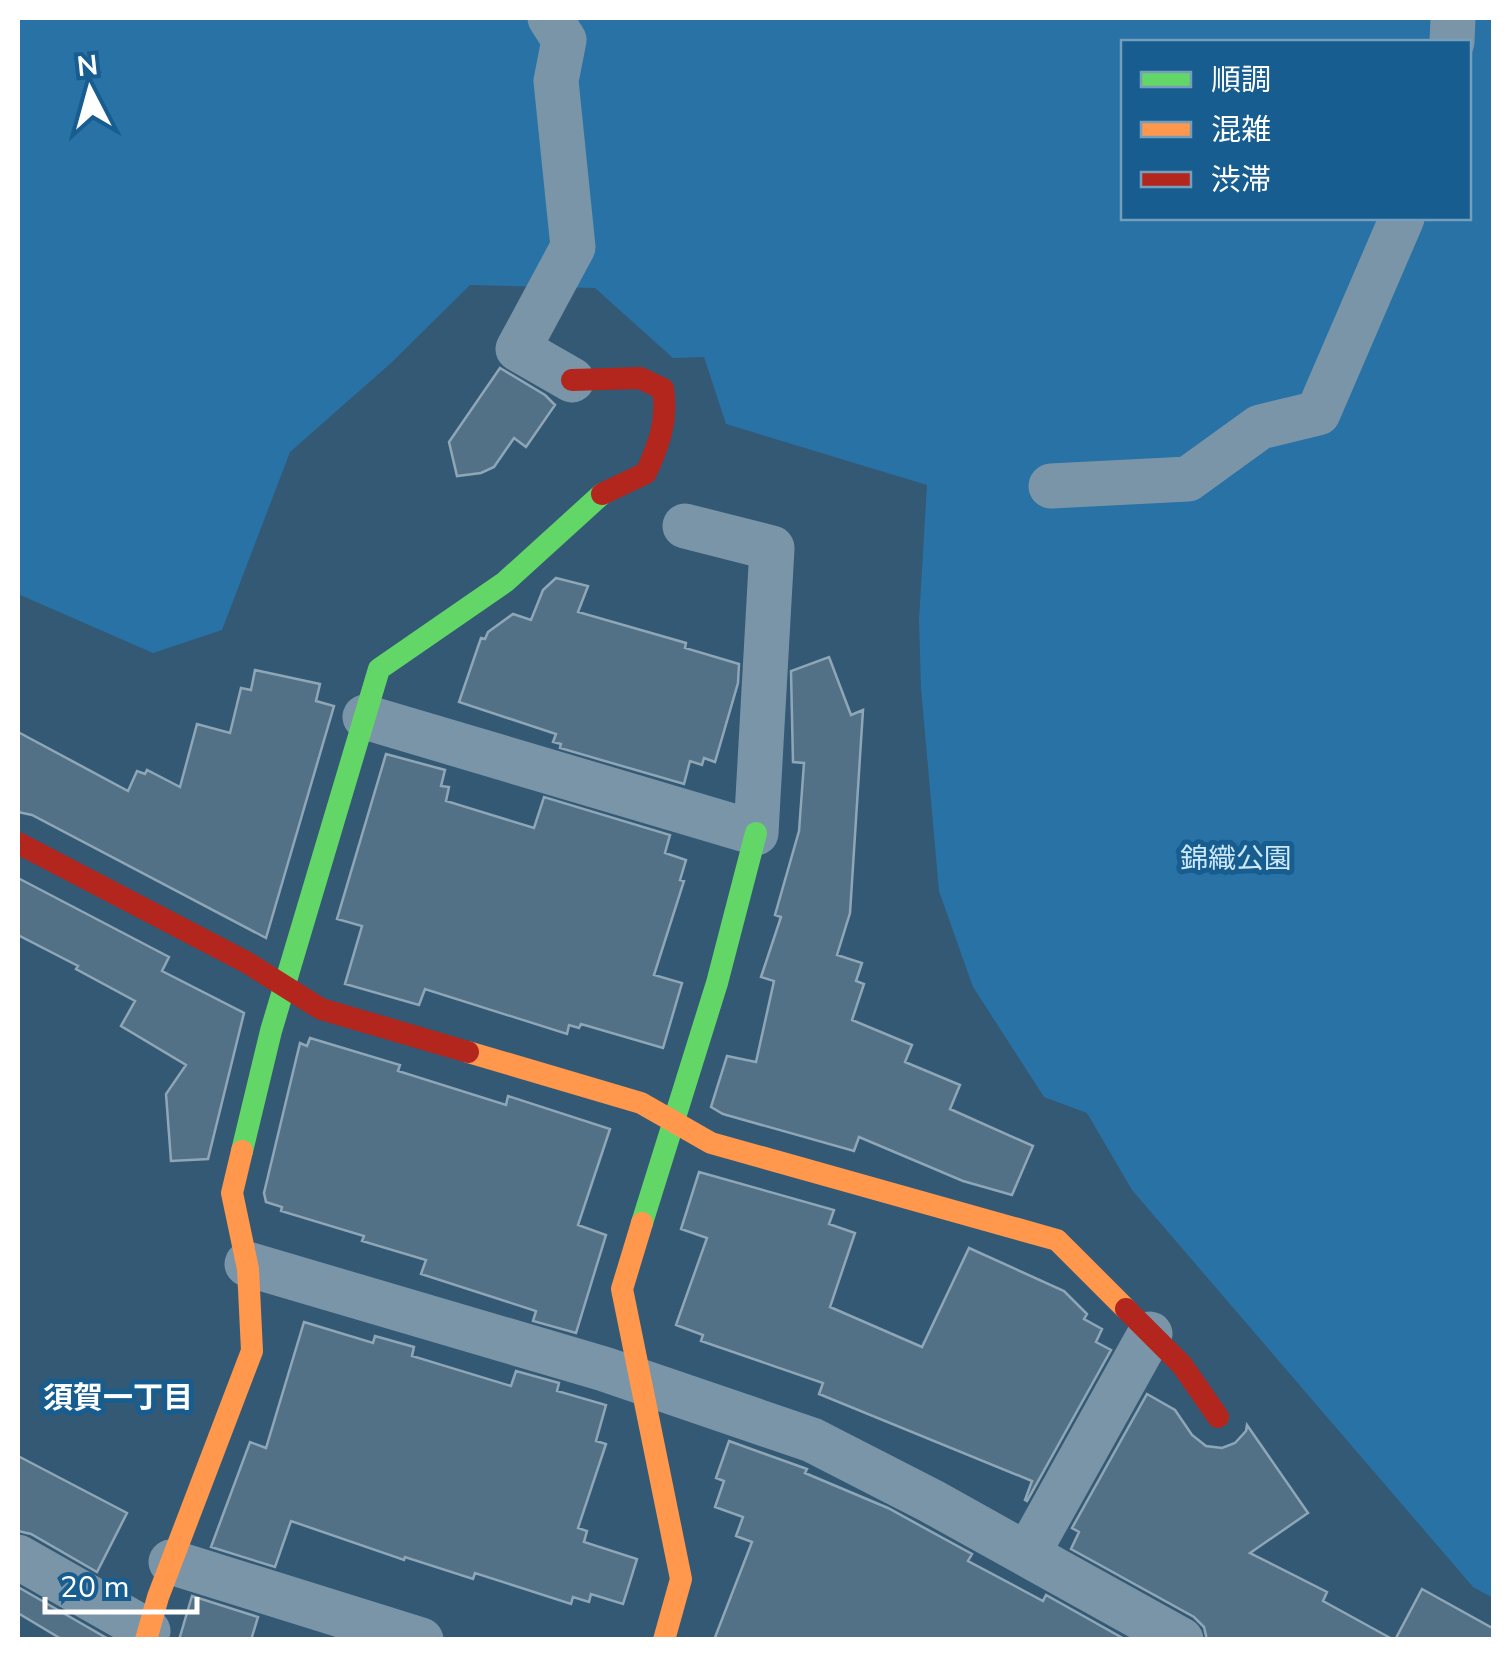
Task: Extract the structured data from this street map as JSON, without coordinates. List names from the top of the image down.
{
  "districts": ["須賀一丁目"],
  "parks": ["錦織公園"],
  "legend": ["順調", "混雑", "渋滞"],
  "scale_bar": "20 m",
  "north": "top"
}
